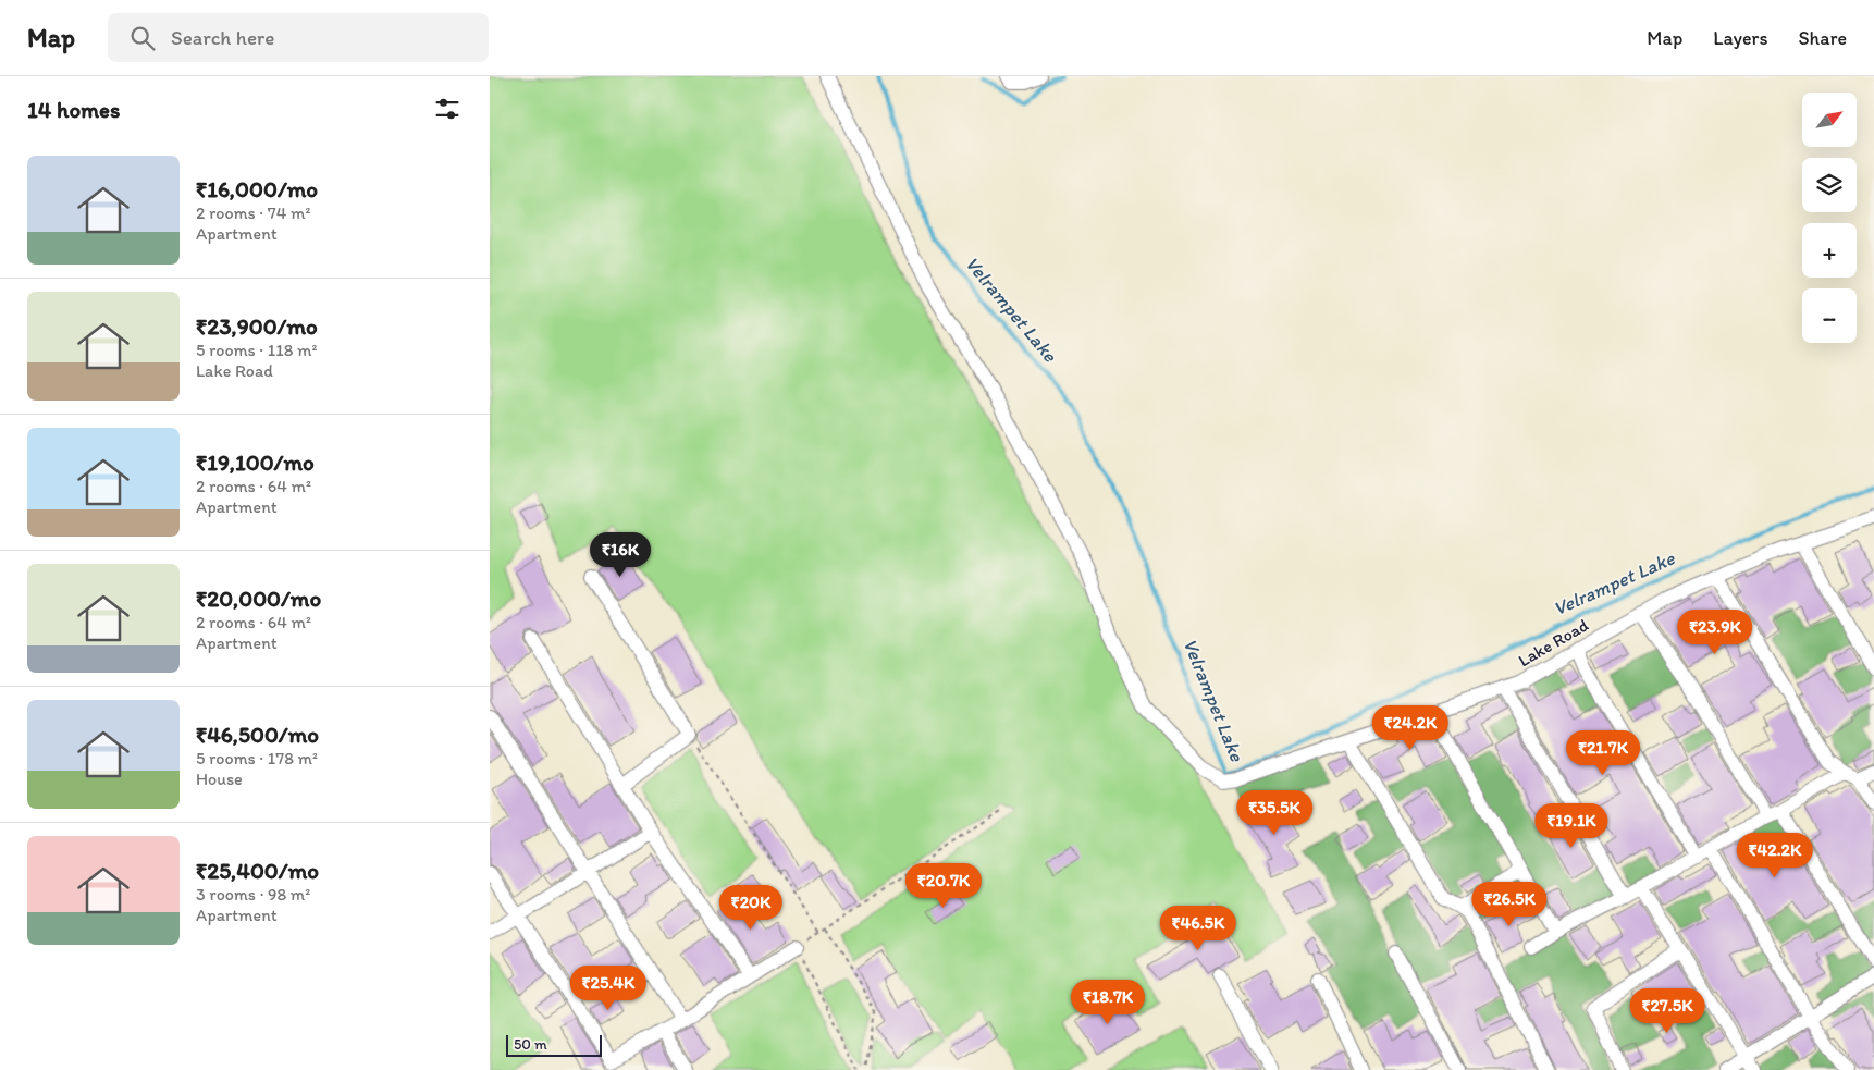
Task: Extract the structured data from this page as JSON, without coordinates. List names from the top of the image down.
{
  "streets": {
    "street": ["Lake Road"]
  },
  "water": ["Velrampet Lake"],
  "scale_bar": "50 m",
  "north": "top right",
  "page": {
    "header": "Map",
    "search": "Search here",
    "nav": ["Map", "Layers", "Share"],
    "heading": "14 homes",
    "map_buttons": ["+", "−"],
    "list": [
      {
        "name": "₹16,000/mo",
        "note": "2 rooms · 74 m² · Apartment"
      },
      {
        "name": "₹23,900/mo",
        "note": "5 rooms · 118 m² · Lake Road"
      },
      {
        "name": "₹19,100/mo",
        "note": "2 rooms · 64 m² · Apartment"
      },
      {
        "name": "₹20,000/mo",
        "note": "2 rooms · 64 m² · Apartment"
      },
      {
        "name": "₹46,500/mo",
        "note": "5 rooms · 178 m² · House"
      },
      {
        "name": "₹25,400/mo",
        "note": "3 rooms · 98 m² · Apartment"
      }
    ],
    "price": [
      "₹16K",
      "₹23.9K",
      "₹24.2K",
      "₹21.7K",
      "₹35.5K",
      "₹19.1K",
      "₹42.2K",
      "₹20.7K",
      "₹26.5K",
      "₹20K",
      "₹46.5K",
      "₹25.4K",
      "₹18.7K",
      "₹27.5K"
    ],
    "scale": "50 m"
  }
}
